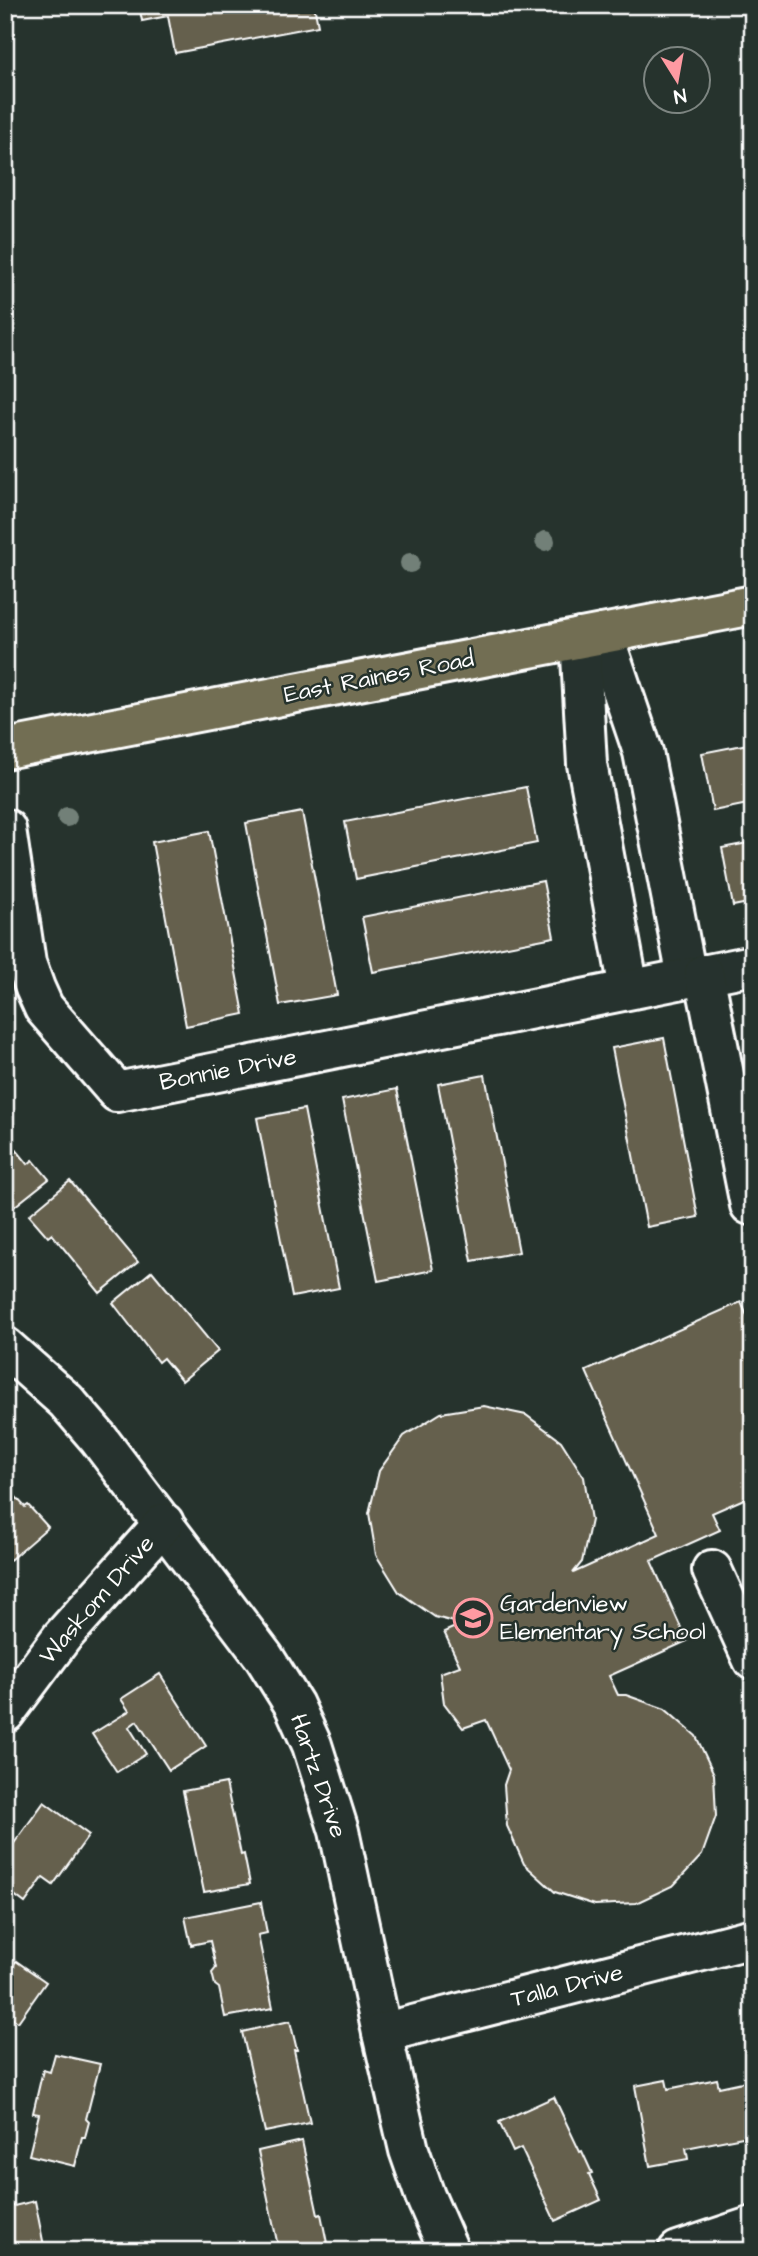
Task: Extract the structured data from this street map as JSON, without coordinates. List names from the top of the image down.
{
  "streets": {
    "main road": ["East Raines Road"],
    "street": [
      "Bonnie Drive",
      "Waskom Drive",
      "Hartz Drive",
      "Talla Drive"
    ]
  },
  "crossings": [
    ["Waskom Drive", "Hartz Drive"],
    ["Hartz Drive", "Talla Drive"]
  ],
  "places": {
    "school or university": ["Gardenview Elementary School"]
  },
  "north": "bottom"
}
